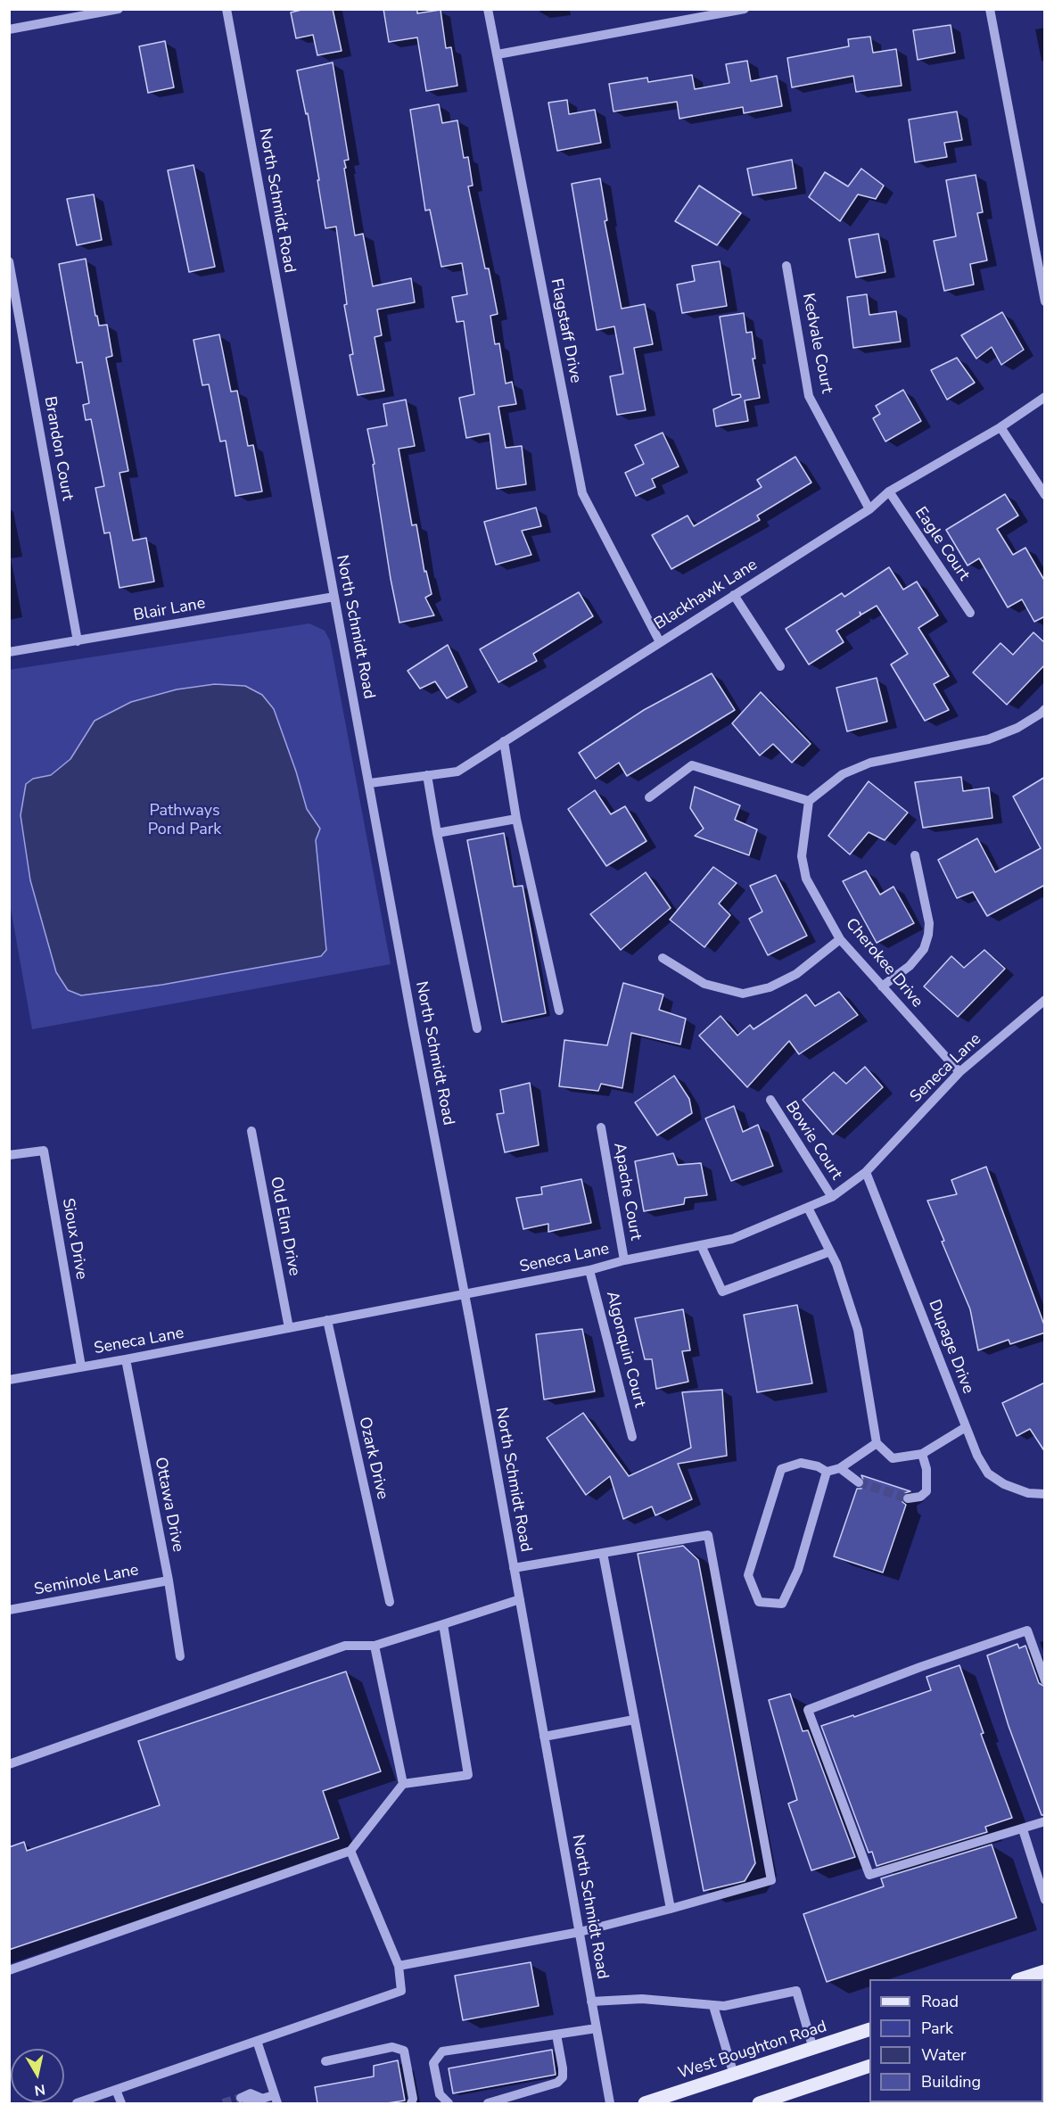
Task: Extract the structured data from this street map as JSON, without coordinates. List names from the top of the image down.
{
  "streets": {
    "main road": ["West Boughton Road"],
    "street": [
      "North Schmidt Road",
      "Flagstaff Drive",
      "Kedvale Court",
      "Brandon Court",
      "Eagle Court",
      "Blackhawk Lane",
      "Blair Lane",
      "Cherokee Drive",
      "Seneca Lane",
      "Bowie Court",
      "Apache Court",
      "Old Elm Drive",
      "Sioux Drive",
      "Dupage Drive",
      "Algonquin Court",
      "Ozark Drive",
      "Ottawa Drive",
      "Seminole Lane"
    ]
  },
  "crossings": [
    ["North Schmidt Road", "Blackhawk Lane"],
    ["North Schmidt Road", "Blair Lane"],
    ["North Schmidt Road", "Seneca Lane"],
    ["Flagstaff Drive", "Blackhawk Lane"],
    ["Kedvale Court", "Blackhawk Lane"],
    ["Brandon Court", "Blair Lane"],
    ["Eagle Court", "Blackhawk Lane"],
    ["Cherokee Drive", "Seneca Lane"],
    ["Seneca Lane", "Bowie Court"],
    ["Seneca Lane", "Apache Court"],
    ["Seneca Lane", "Old Elm Drive"],
    ["Seneca Lane", "Sioux Drive"],
    ["Seneca Lane", "Dupage Drive"],
    ["Seneca Lane", "Algonquin Court"],
    ["Seneca Lane", "Ozark Drive"],
    ["Seneca Lane", "Ottawa Drive"],
    ["Ottawa Drive", "Seminole Lane"]
  ],
  "parks": ["Pathways Pond Park"],
  "legend": [
    "Road",
    "Park",
    "Water",
    "Building"
  ],
  "north": "bottom"
}
